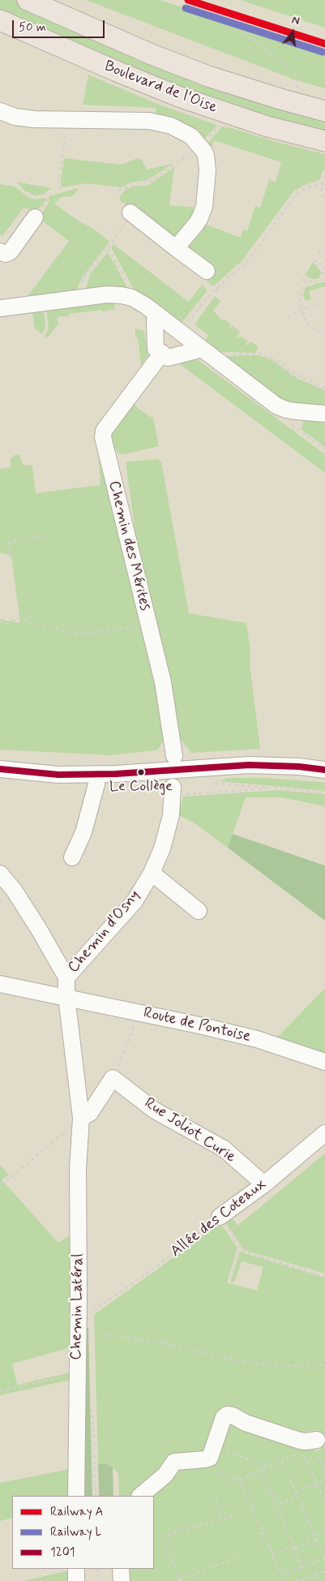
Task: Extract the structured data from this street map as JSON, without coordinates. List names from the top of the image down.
{
  "streets": {
    "main road": ["Boulevard de l'Oise"],
    "street": [
      "Chemin des Mérites",
      "Chemin d'Osny",
      "Route de Pontoise",
      "Rue Joliot Curie",
      "Allée des Coteaux",
      "Chemin Latéral"
    ]
  },
  "crossings": [
    ["Chemin d'Osny", "Chemin Latéral"],
    ["Route de Pontoise", "Chemin Latéral"],
    ["Rue Joliot Curie", "Allée des Coteaux"]
  ],
  "places": ["Le Collège"],
  "lines": ["rail line A", "rail line L", "transit line 1201"],
  "legend": ["Railway A", "Railway L", "1201"],
  "scale_bar": "50 m",
  "north": "top"
}
